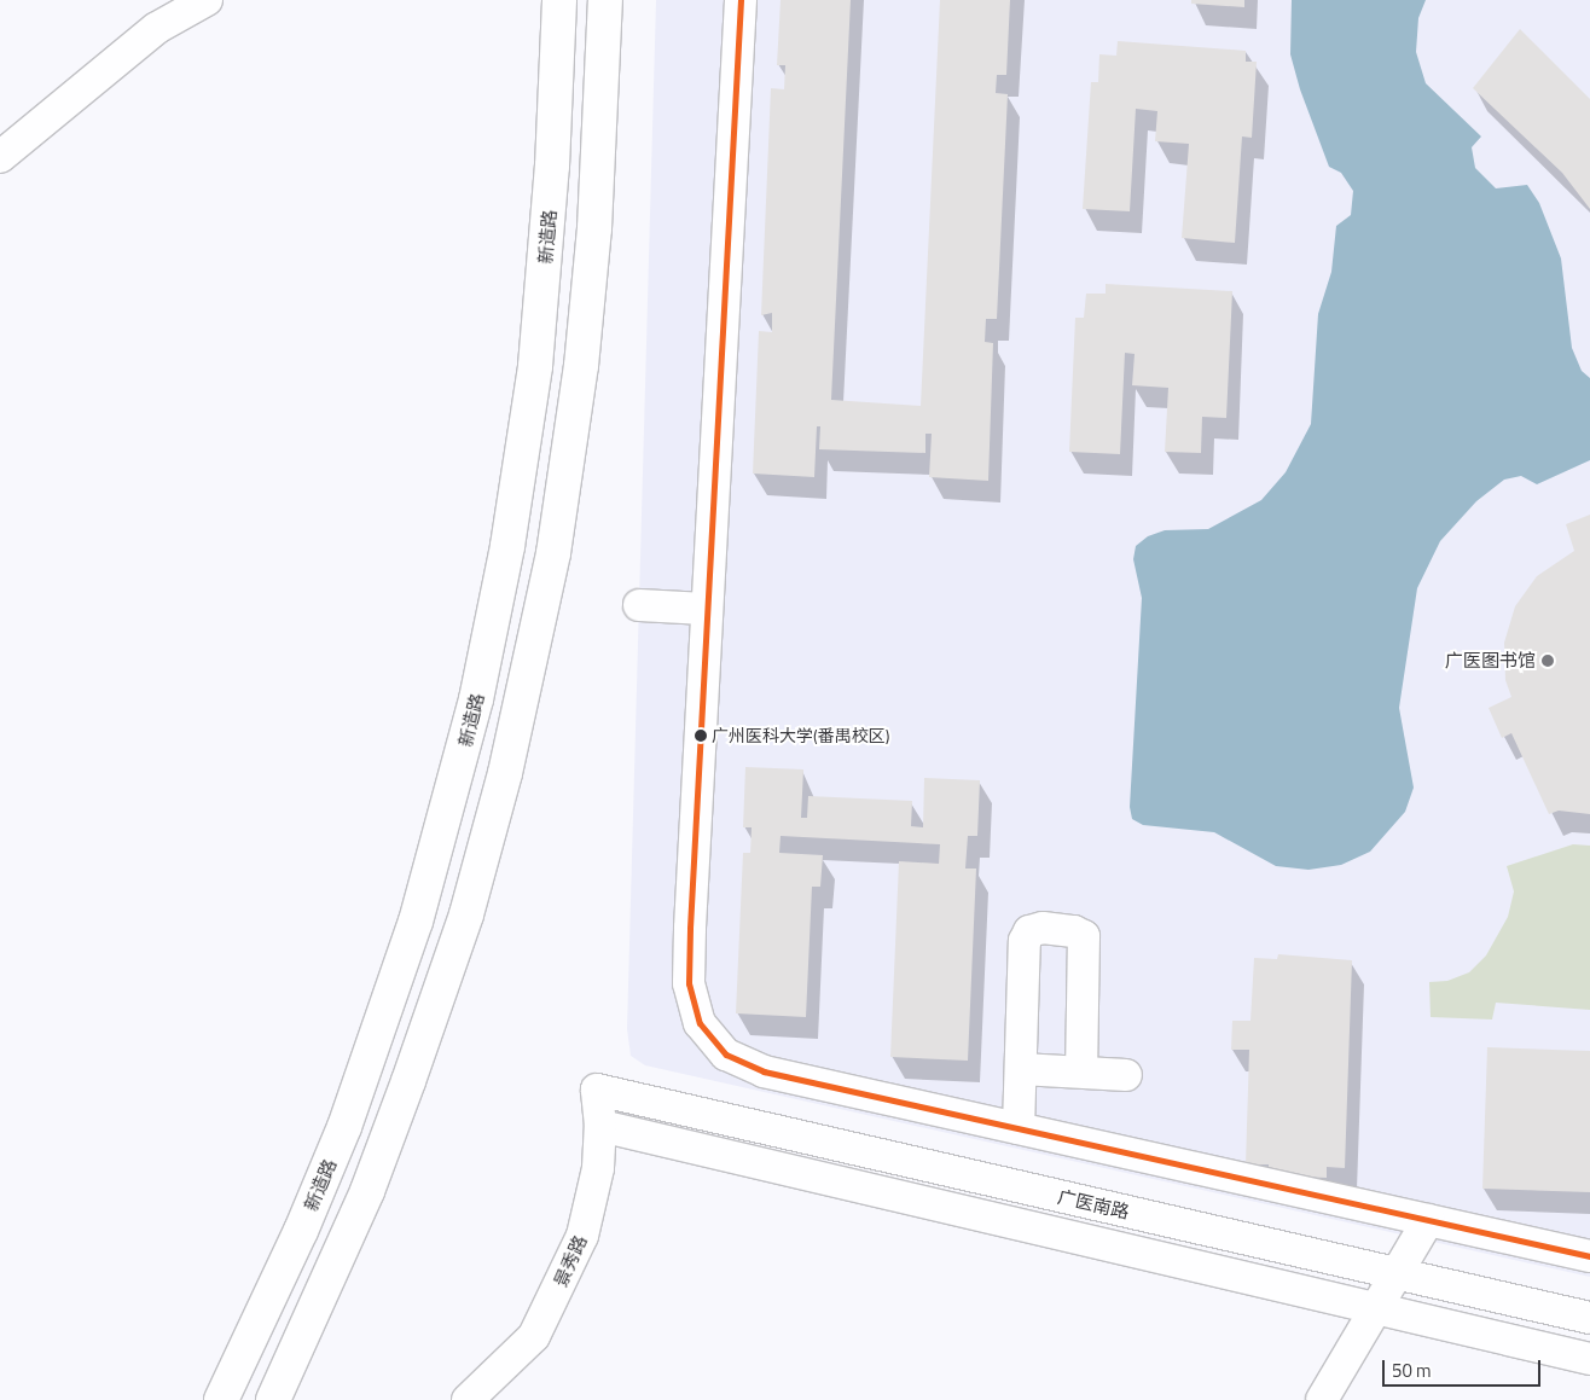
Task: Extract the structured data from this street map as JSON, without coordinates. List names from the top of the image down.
{
  "streets": {
    "main road": ["新造路"],
    "street": ["广医南路", "景秀路"]
  },
  "crossings": [
    ["广医南路", "景秀路"]
  ],
  "places": ["广医图书馆", "广州医科大学(番禺校区)"],
  "scale_bar": "50 m"
}
